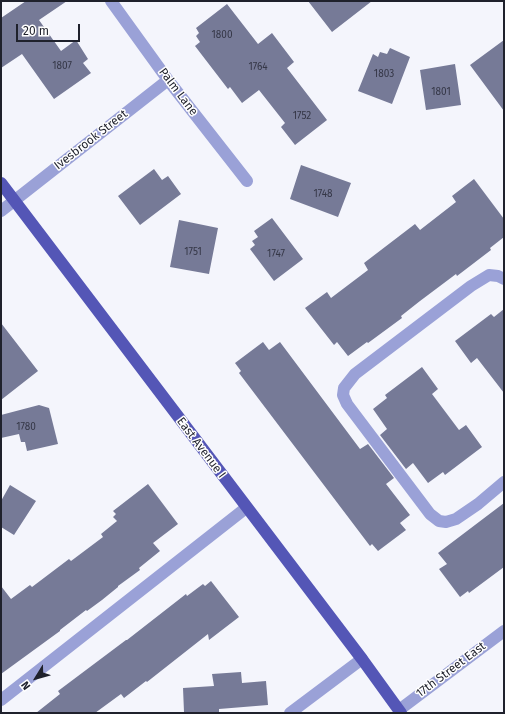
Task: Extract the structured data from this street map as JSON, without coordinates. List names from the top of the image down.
{
  "streets": {
    "main road": ["East Avenue I"],
    "street": ["Palm Lane", "Ivesbrook Street", "17th Street East"]
  },
  "crossings": [
    ["Palm Lane", "Ivesbrook Street"],
    ["Ivesbrook Street", "East Avenue I"],
    ["East Avenue I", "17th Street East"]
  ],
  "house_numbers": [
    "1800",
    "1807",
    "1764",
    "1803",
    "1801",
    "1752",
    "1748",
    "1751",
    "1747",
    "1780"
  ],
  "scale_bar": "20 m",
  "north": "bottom left"
}
